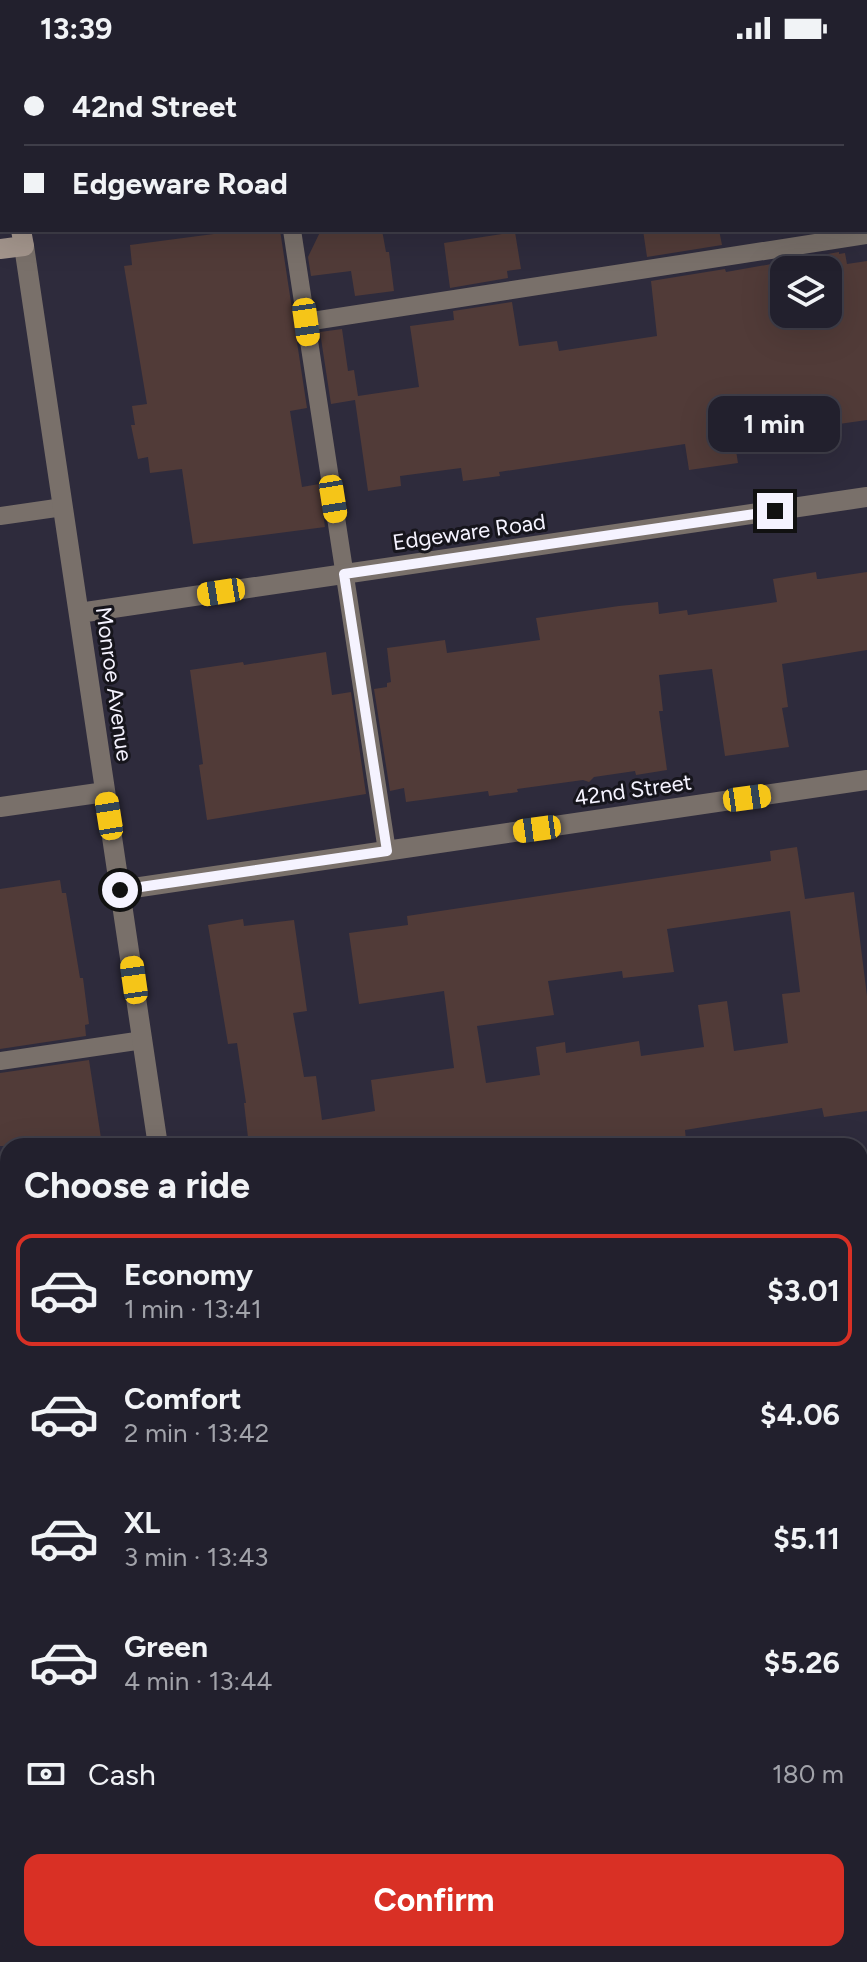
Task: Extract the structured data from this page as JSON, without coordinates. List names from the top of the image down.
{
  "streets": {
    "street": ["Edgeware Road", "Monroe Avenue", "42nd Street"]
  },
  "crossings": [
    ["Edgeware Road", "Monroe Avenue"],
    ["Monroe Avenue", "42nd Street"]
  ],
  "page": {
    "status": "13:39",
    "banner": ["42nd Street", "Edgeware Road"],
    "bubble": "1 min",
    "heading": "Choose a ride",
    "list": [
      {
        "name": "Economy",
        "note": "1 min · 13:41",
        "value": "$3.01"
      },
      {
        "name": "Comfort",
        "note": "2 min · 13:42",
        "value": "$4.06"
      },
      {
        "name": "XL",
        "note": "3 min · 13:43",
        "value": "$5.11"
      },
      {
        "name": "Green",
        "note": "4 min · 13:44",
        "value": "$5.26"
      }
    ],
    "pay": ["Cash", "180 m"],
    "buttons": "Confirm"
  }
}
